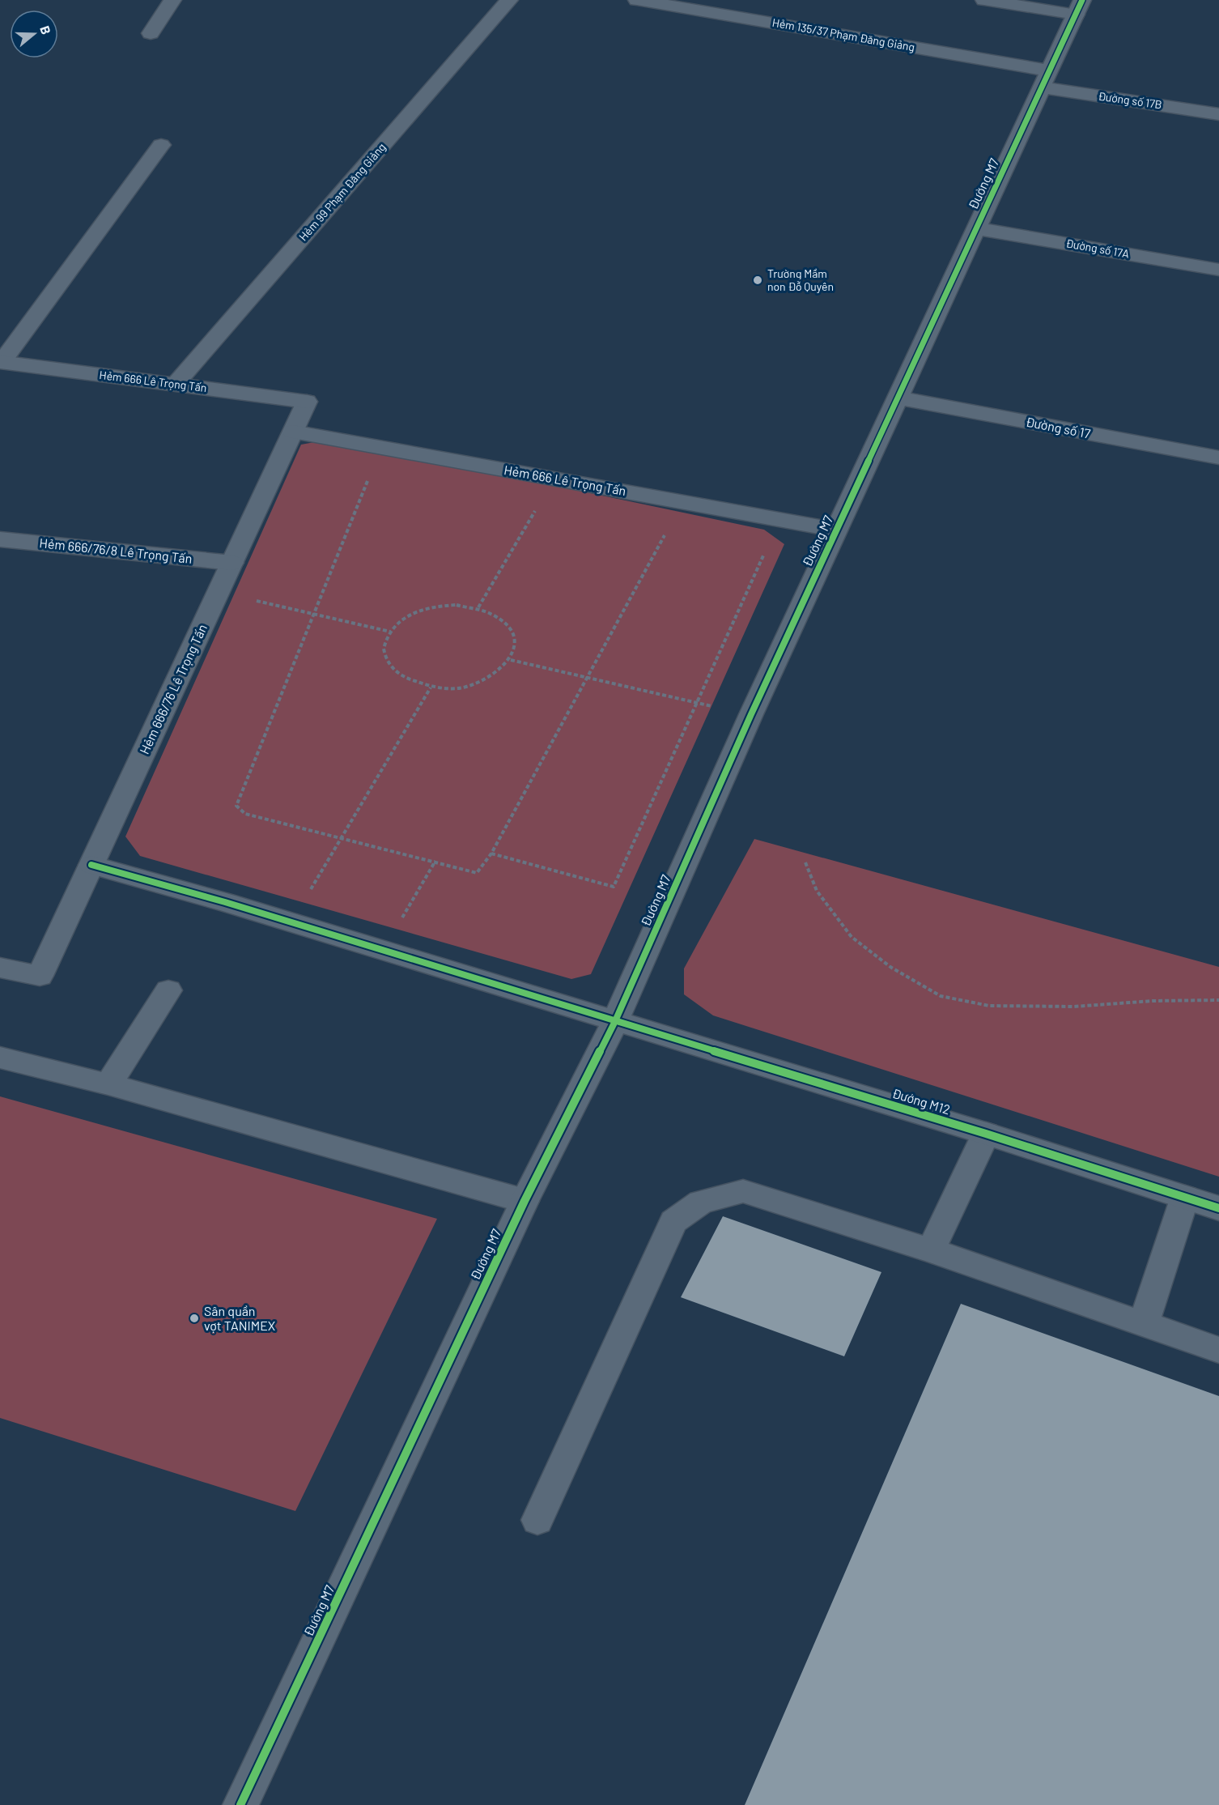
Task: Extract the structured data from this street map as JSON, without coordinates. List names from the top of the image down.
{
  "streets": {
    "street": [
      "Hẻm 135/37 Phạm Đăng Giảng",
      "Đường số 17B",
      "Đường M7",
      "Hẻm 99 Phạm Đăng Giảng",
      "Đường số 17A",
      "Hẻm 666 Lê Trọng Tấn",
      "Đường số 17",
      "Hẻm 666/76/8 Lê Trọng Tấn",
      "Hẻm 666/76 Lê Trọng Tấn",
      "Đướng M12"
    ]
  },
  "crossings": [
    ["Hẻm 135/37 Phạm Đăng Giảng", "Đường số 17B"],
    ["Hẻm 135/37 Phạm Đăng Giảng", "Đường M7"],
    ["Đường số 17B", "Đường M7"],
    ["Đường M7", "Đường số 17A"],
    ["Đường M7", "Hẻm 666 Lê Trọng Tấn"],
    ["Đường M7", "Đường số 17"],
    ["Đường M7", "Đướng M12"],
    ["Hẻm 99 Phạm Đăng Giảng", "Hẻm 666 Lê Trọng Tấn"],
    ["Hẻm 666 Lê Trọng Tấn", "Hẻm 666/76 Lê Trọng Tấn"],
    ["Hẻm 666/76/8 Lê Trọng Tấn", "Hẻm 666/76 Lê Trọng Tấn"],
    ["Hẻm 666/76 Lê Trọng Tấn", "Đướng M12"]
  ],
  "places": ["Trường Mầm non Đỗ Quyên", "Sân quần vợt TANIMEX"],
  "north": "right"
}
